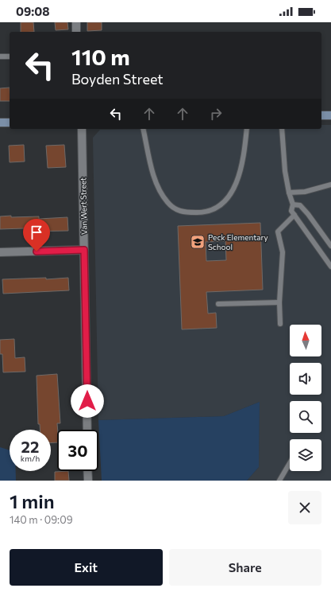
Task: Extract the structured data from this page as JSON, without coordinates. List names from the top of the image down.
{
  "streets": {
    "street": ["Van Wert Street"]
  },
  "places": {
    "school or university": ["Peck Elementary School"]
  },
  "north": "top",
  "page": {
    "status": "09:08",
    "turn": ["110 m", "Boyden Street"],
    "speed": "22 km/h",
    "limit": "30",
    "heading": ["1 min", "140 m · 09:09"],
    "buttons": ["Exit", "Share"]
  }
}
